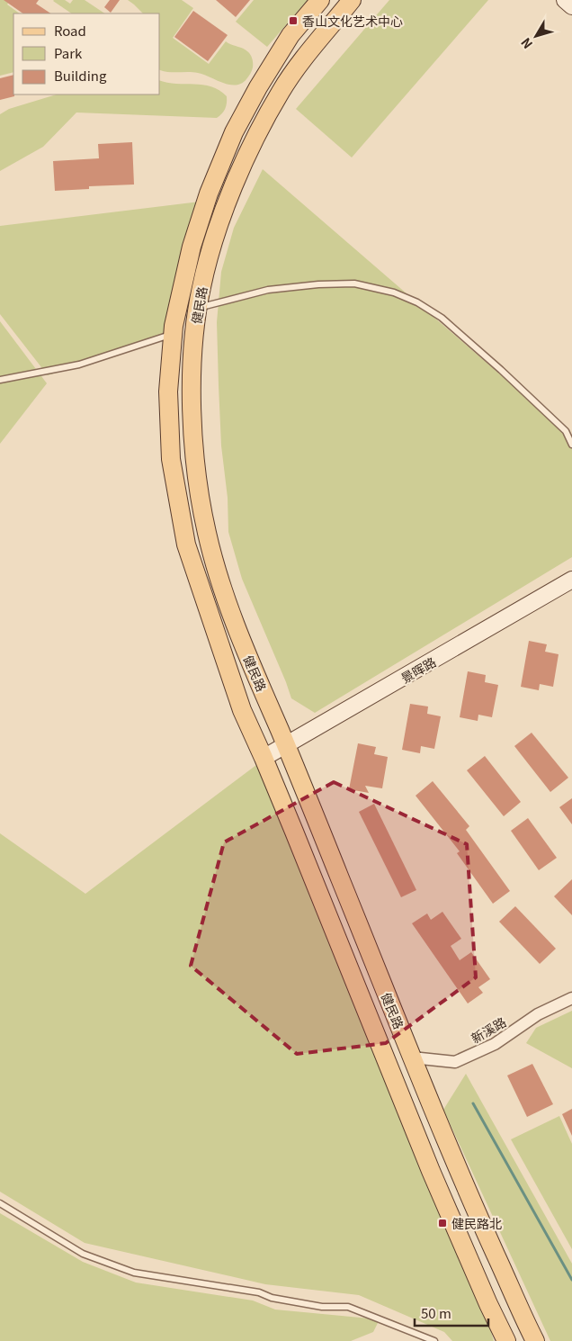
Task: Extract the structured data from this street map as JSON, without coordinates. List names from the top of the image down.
{
  "streets": {
    "main road": ["健民路"],
    "street": ["景晖路", "新溪路"]
  },
  "crossings": [
    ["健民路", "景晖路"],
    ["健民路", "新溪路"]
  ],
  "places": {
    "transit": ["香山文化艺术中心", "健民路北"]
  },
  "legend": ["Road", "Park", "Building"],
  "scale_bar": "50 m",
  "north": "bottom left"
}
